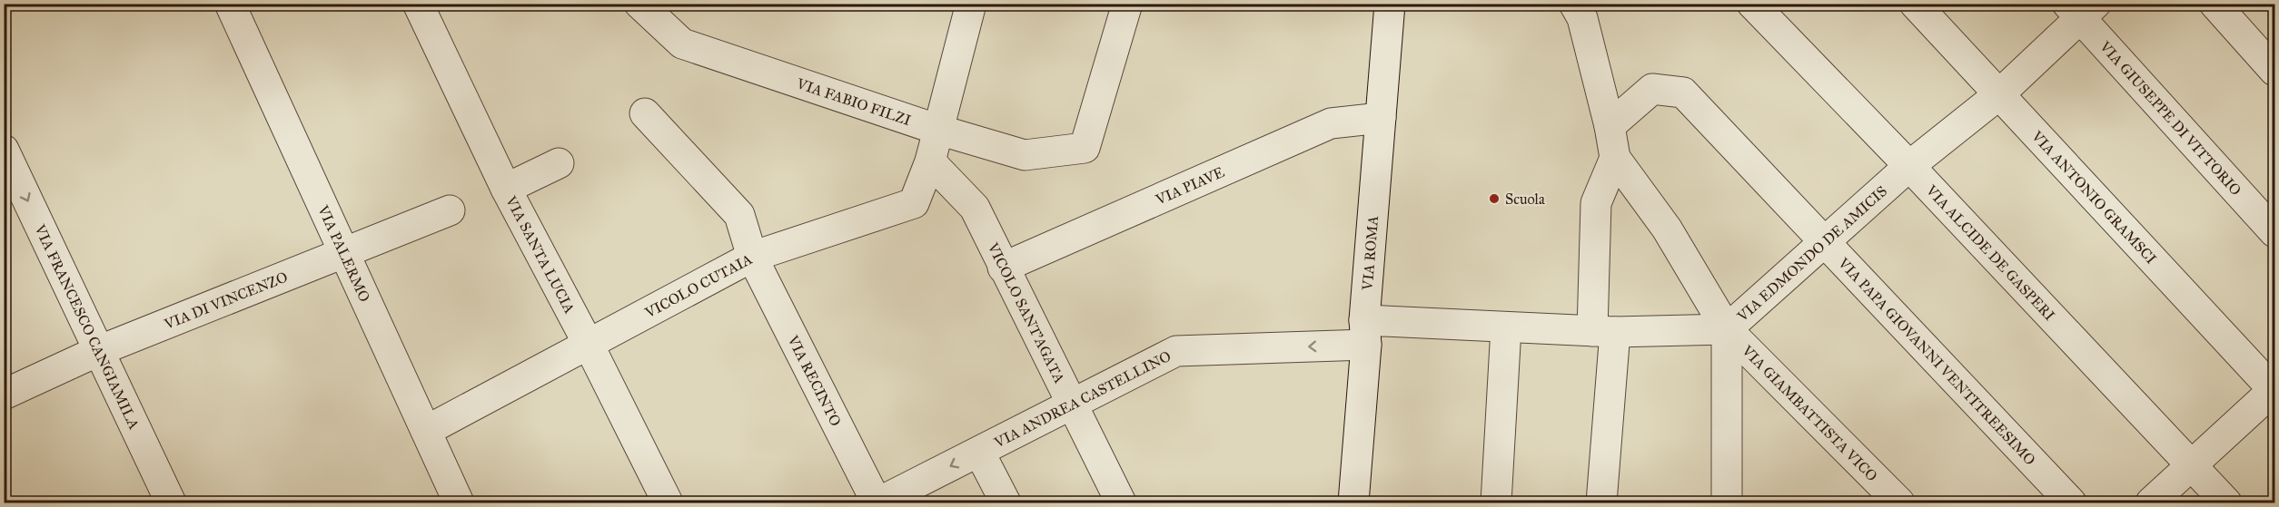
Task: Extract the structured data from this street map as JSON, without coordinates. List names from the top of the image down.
{
  "streets": {
    "street": [
      "VIA FABIO FILZI",
      "VIA GIUSEPPE DI VITTORIO",
      "VIA PIAVE",
      "VIA ANTONIO GRAMSCI",
      "VIA ALCIDE DE GASPERI",
      "VIA ROMA",
      "VIA PALERMO",
      "VIA EDMONDO DE AMICIS",
      "VIA SANTA LUCIA",
      "VICOLO CUTAIA",
      "VIA DI VINCENZO",
      "VICOLO SANT'AGATA",
      "VIA FRANCESCO CANGIAMILA",
      "VIA PAPA GIOVANNI VENTITREESIMO",
      "VIA RECINTO",
      "VIA ANDREA CASTELLINO",
      "VIA GIAMBATTISTA VICO"
    ]
  },
  "crossings": [
    ["VIA FABIO FILZI", "VICOLO CUTAIA"],
    ["VIA GIUSEPPE DI VITTORIO", "VIA EDMONDO DE AMICIS"],
    ["VIA PIAVE", "VIA ROMA"],
    ["VIA PIAVE", "VICOLO SANT'AGATA"],
    ["VIA ANTONIO GRAMSCI", "VIA EDMONDO DE AMICIS"],
    ["VIA ALCIDE DE GASPERI", "VIA EDMONDO DE AMICIS"],
    ["VIA ROMA", "VIA EDMONDO DE AMICIS"],
    ["VIA ROMA", "VIA ANDREA CASTELLINO"],
    ["VIA PALERMO", "VICOLO CUTAIA"],
    ["VIA PALERMO", "VIA DI VINCENZO"],
    ["VIA EDMONDO DE AMICIS", "VIA PAPA GIOVANNI VENTITREESIMO"],
    ["VIA EDMONDO DE AMICIS", "VIA ANDREA CASTELLINO"],
    ["VIA EDMONDO DE AMICIS", "VIA GIAMBATTISTA VICO"],
    ["VIA SANTA LUCIA", "VICOLO CUTAIA"],
    ["VICOLO CUTAIA", "VICOLO SANT'AGATA"],
    ["VICOLO CUTAIA", "VIA RECINTO"],
    ["VIA DI VINCENZO", "VIA FRANCESCO CANGIAMILA"],
    ["VICOLO SANT'AGATA", "VIA ANDREA CASTELLINO"],
    ["VIA PAPA GIOVANNI VENTITREESIMO", "VIA GIAMBATTISTA VICO"],
    ["VIA RECINTO", "VIA ANDREA CASTELLINO"]
  ],
  "one_way": ["VIA FRANCESCO CANGIAMILA", "VIA ANDREA CASTELLINO"],
  "places": ["Scuola"]
}
